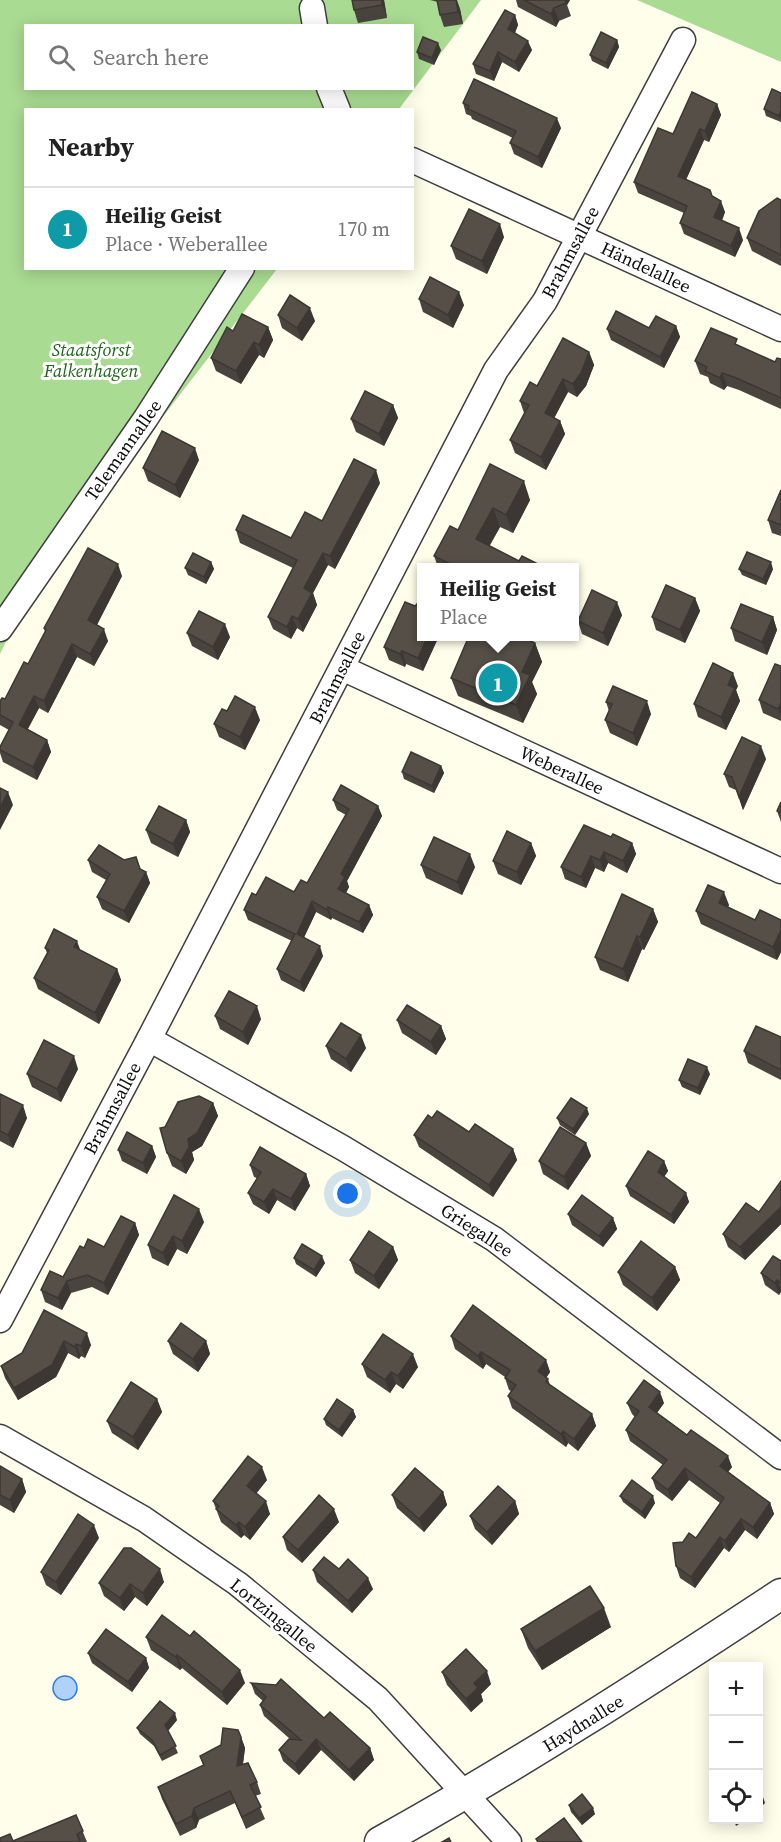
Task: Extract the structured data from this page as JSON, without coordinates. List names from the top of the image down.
{
  "streets": {
    "street": [
      "Brahmsallee",
      "Händelallee",
      "Telemannallee",
      "Weberallee",
      "Griegallee",
      "Lortzingallee",
      "Haydnallee"
    ]
  },
  "crossings": [
    ["Brahmsallee", "Händelallee"],
    ["Brahmsallee", "Weberallee"],
    ["Brahmsallee", "Griegallee"],
    ["Lortzingallee", "Haydnallee"]
  ],
  "parks": ["Staatsforst Falkenhagen"],
  "page": {
    "search": "Search here",
    "heading": "Nearby",
    "list": [
      {
        "mark": "1",
        "name": "Heilig Geist",
        "note": "Place · Weberallee",
        "value": "170 m"
      }
    ],
    "popup": ["Heilig Geist", "Place"],
    "pins": "1",
    "map_buttons": ["+", "−"]
  }
}
